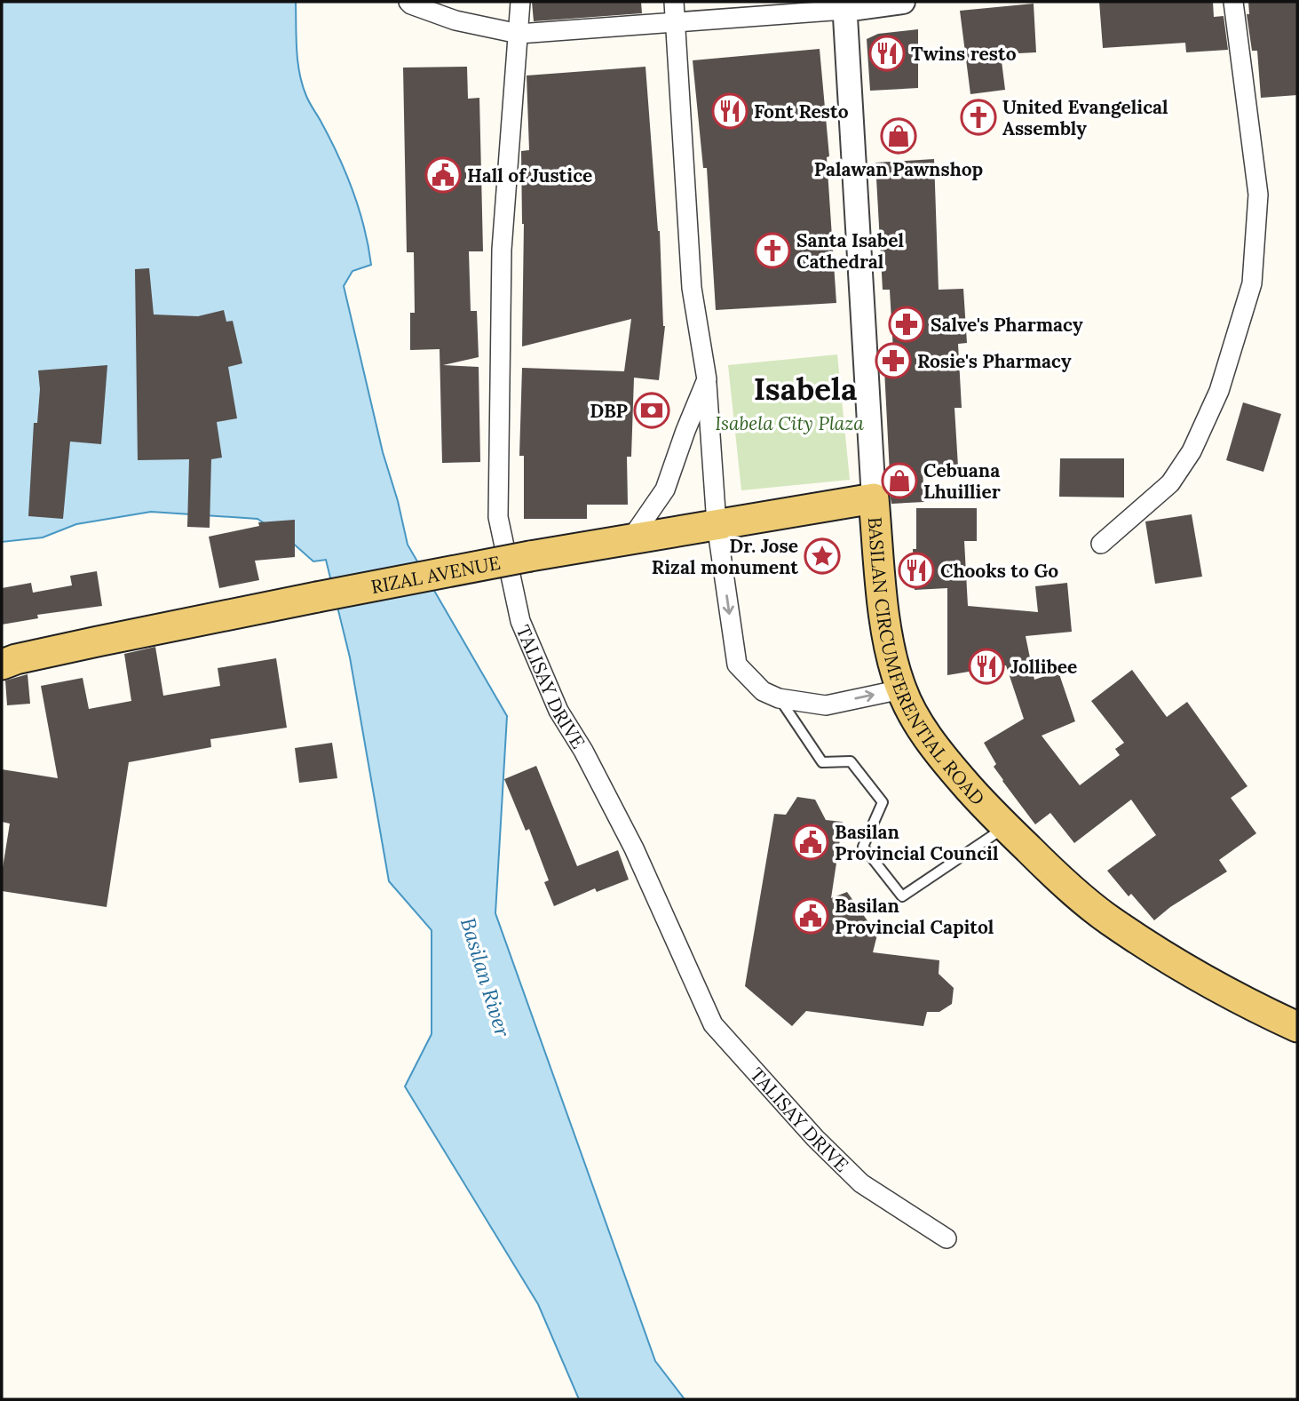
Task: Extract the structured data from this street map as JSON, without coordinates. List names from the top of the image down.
{
  "streets": {
    "main road": ["RIZAL AVENUE", "BASILAN CIRCUMFERENTIAL ROAD"],
    "street": ["TALISAY DRIVE"]
  },
  "crossings": [
    ["RIZAL AVENUE", "BASILAN CIRCUMFERENTIAL ROAD"]
  ],
  "districts": ["Isabela"],
  "water": ["Basilan River"],
  "parks": ["Isabela City Plaza"],
  "places": {
    "restaurant": [
      "Twins resto",
      "Font Resto",
      "Chooks to Go",
      "Jollibee"
    ],
    "church": ["United Evangelical Assembly", "Santa Isabel Cathedral"],
    "shop": ["Palawan Pawnshop", "Cebuana Lhuillier"],
    "public building": ["Hall of Justice", "Basilan Provincial Council", "Basilan Provincial Capitol"],
    "pharmacy": ["Salve's Pharmacy", "Rosie's Pharmacy"],
    "bank": ["DBP"],
    "place": ["Dr. Jose Rizal monument"]
  }
}
